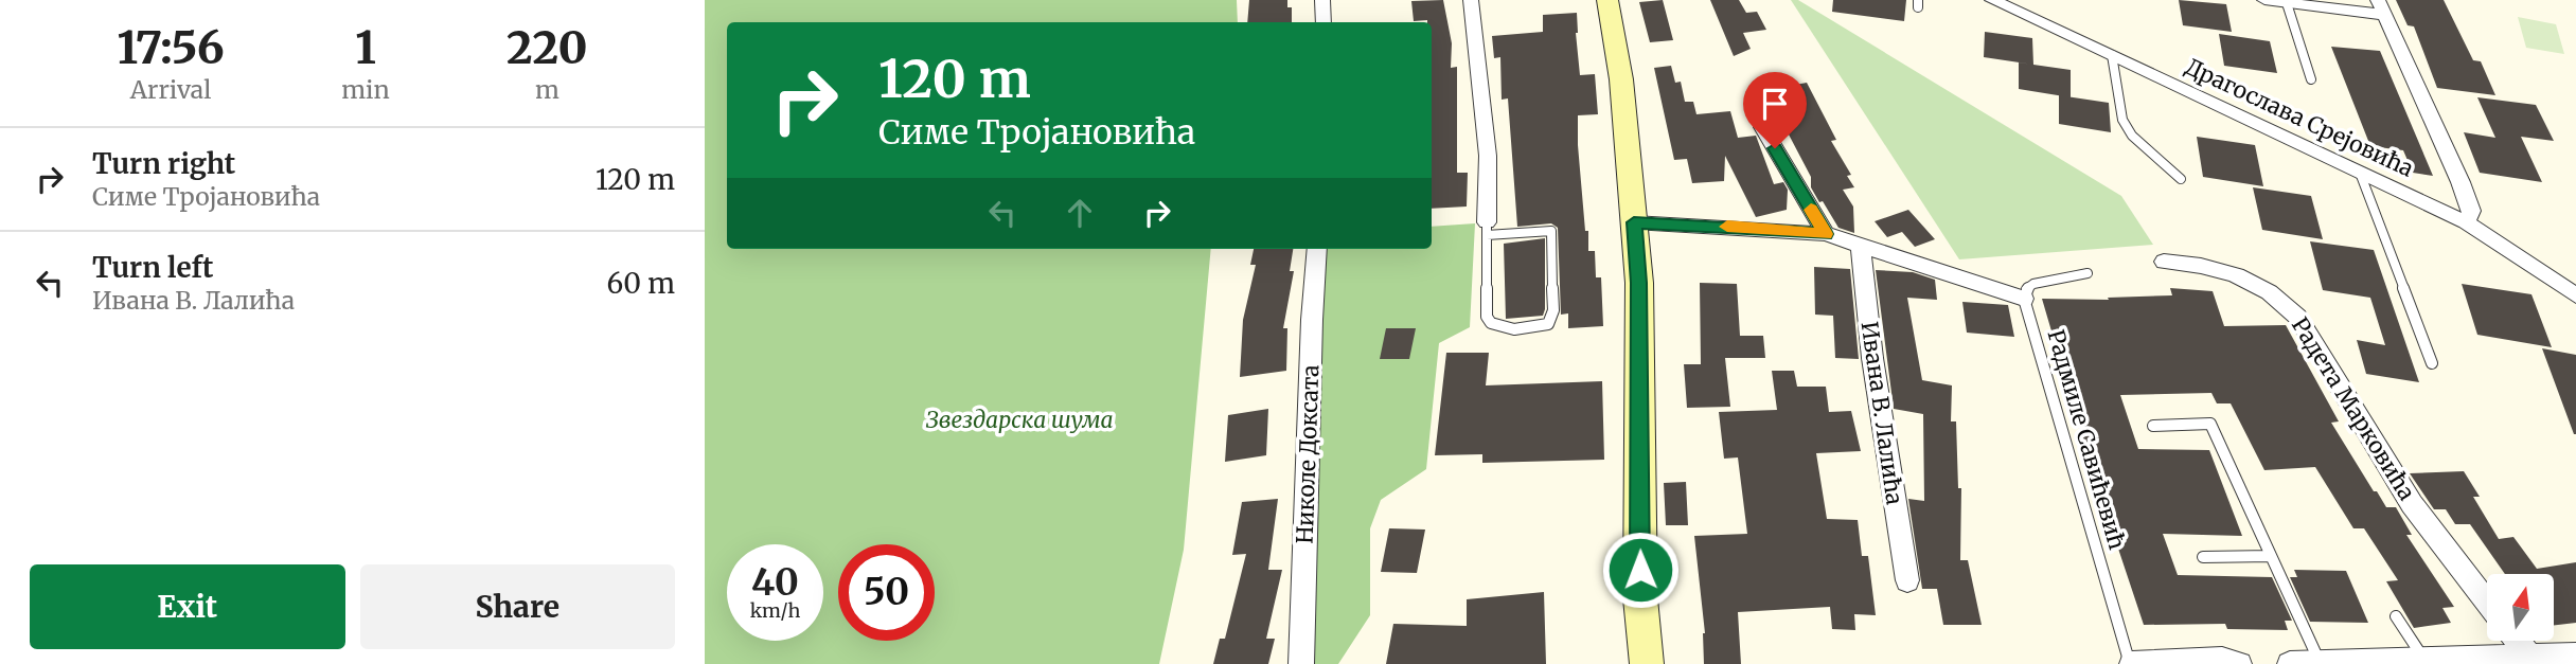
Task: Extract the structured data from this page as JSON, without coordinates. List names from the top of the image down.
{
  "streets": {
    "street": [
      "Драгослава Срејовића",
      "Радета Марковића",
      "Ивана В. Лалића",
      "Николе Доксата"
    ],
    "lane": ["Радмиле Савићевић"]
  },
  "parks": ["Звездарска шума"],
  "north": "top",
  "page": {
    "eta": [
      "17:56",
      "Arrival",
      "1",
      "min",
      "220",
      "m"
    ],
    "turn": ["120 m", "Симе Тројановића"],
    "list": [
      {
        "name": "Turn right",
        "note": "Симе Тројановића",
        "value": "120 m"
      },
      {
        "name": "Turn left",
        "note": "Ивана В. Лалића",
        "value": "60 m"
      }
    ],
    "speed": "40 km/h",
    "limit": "50",
    "buttons": ["Exit", "Share"]
  }
}
